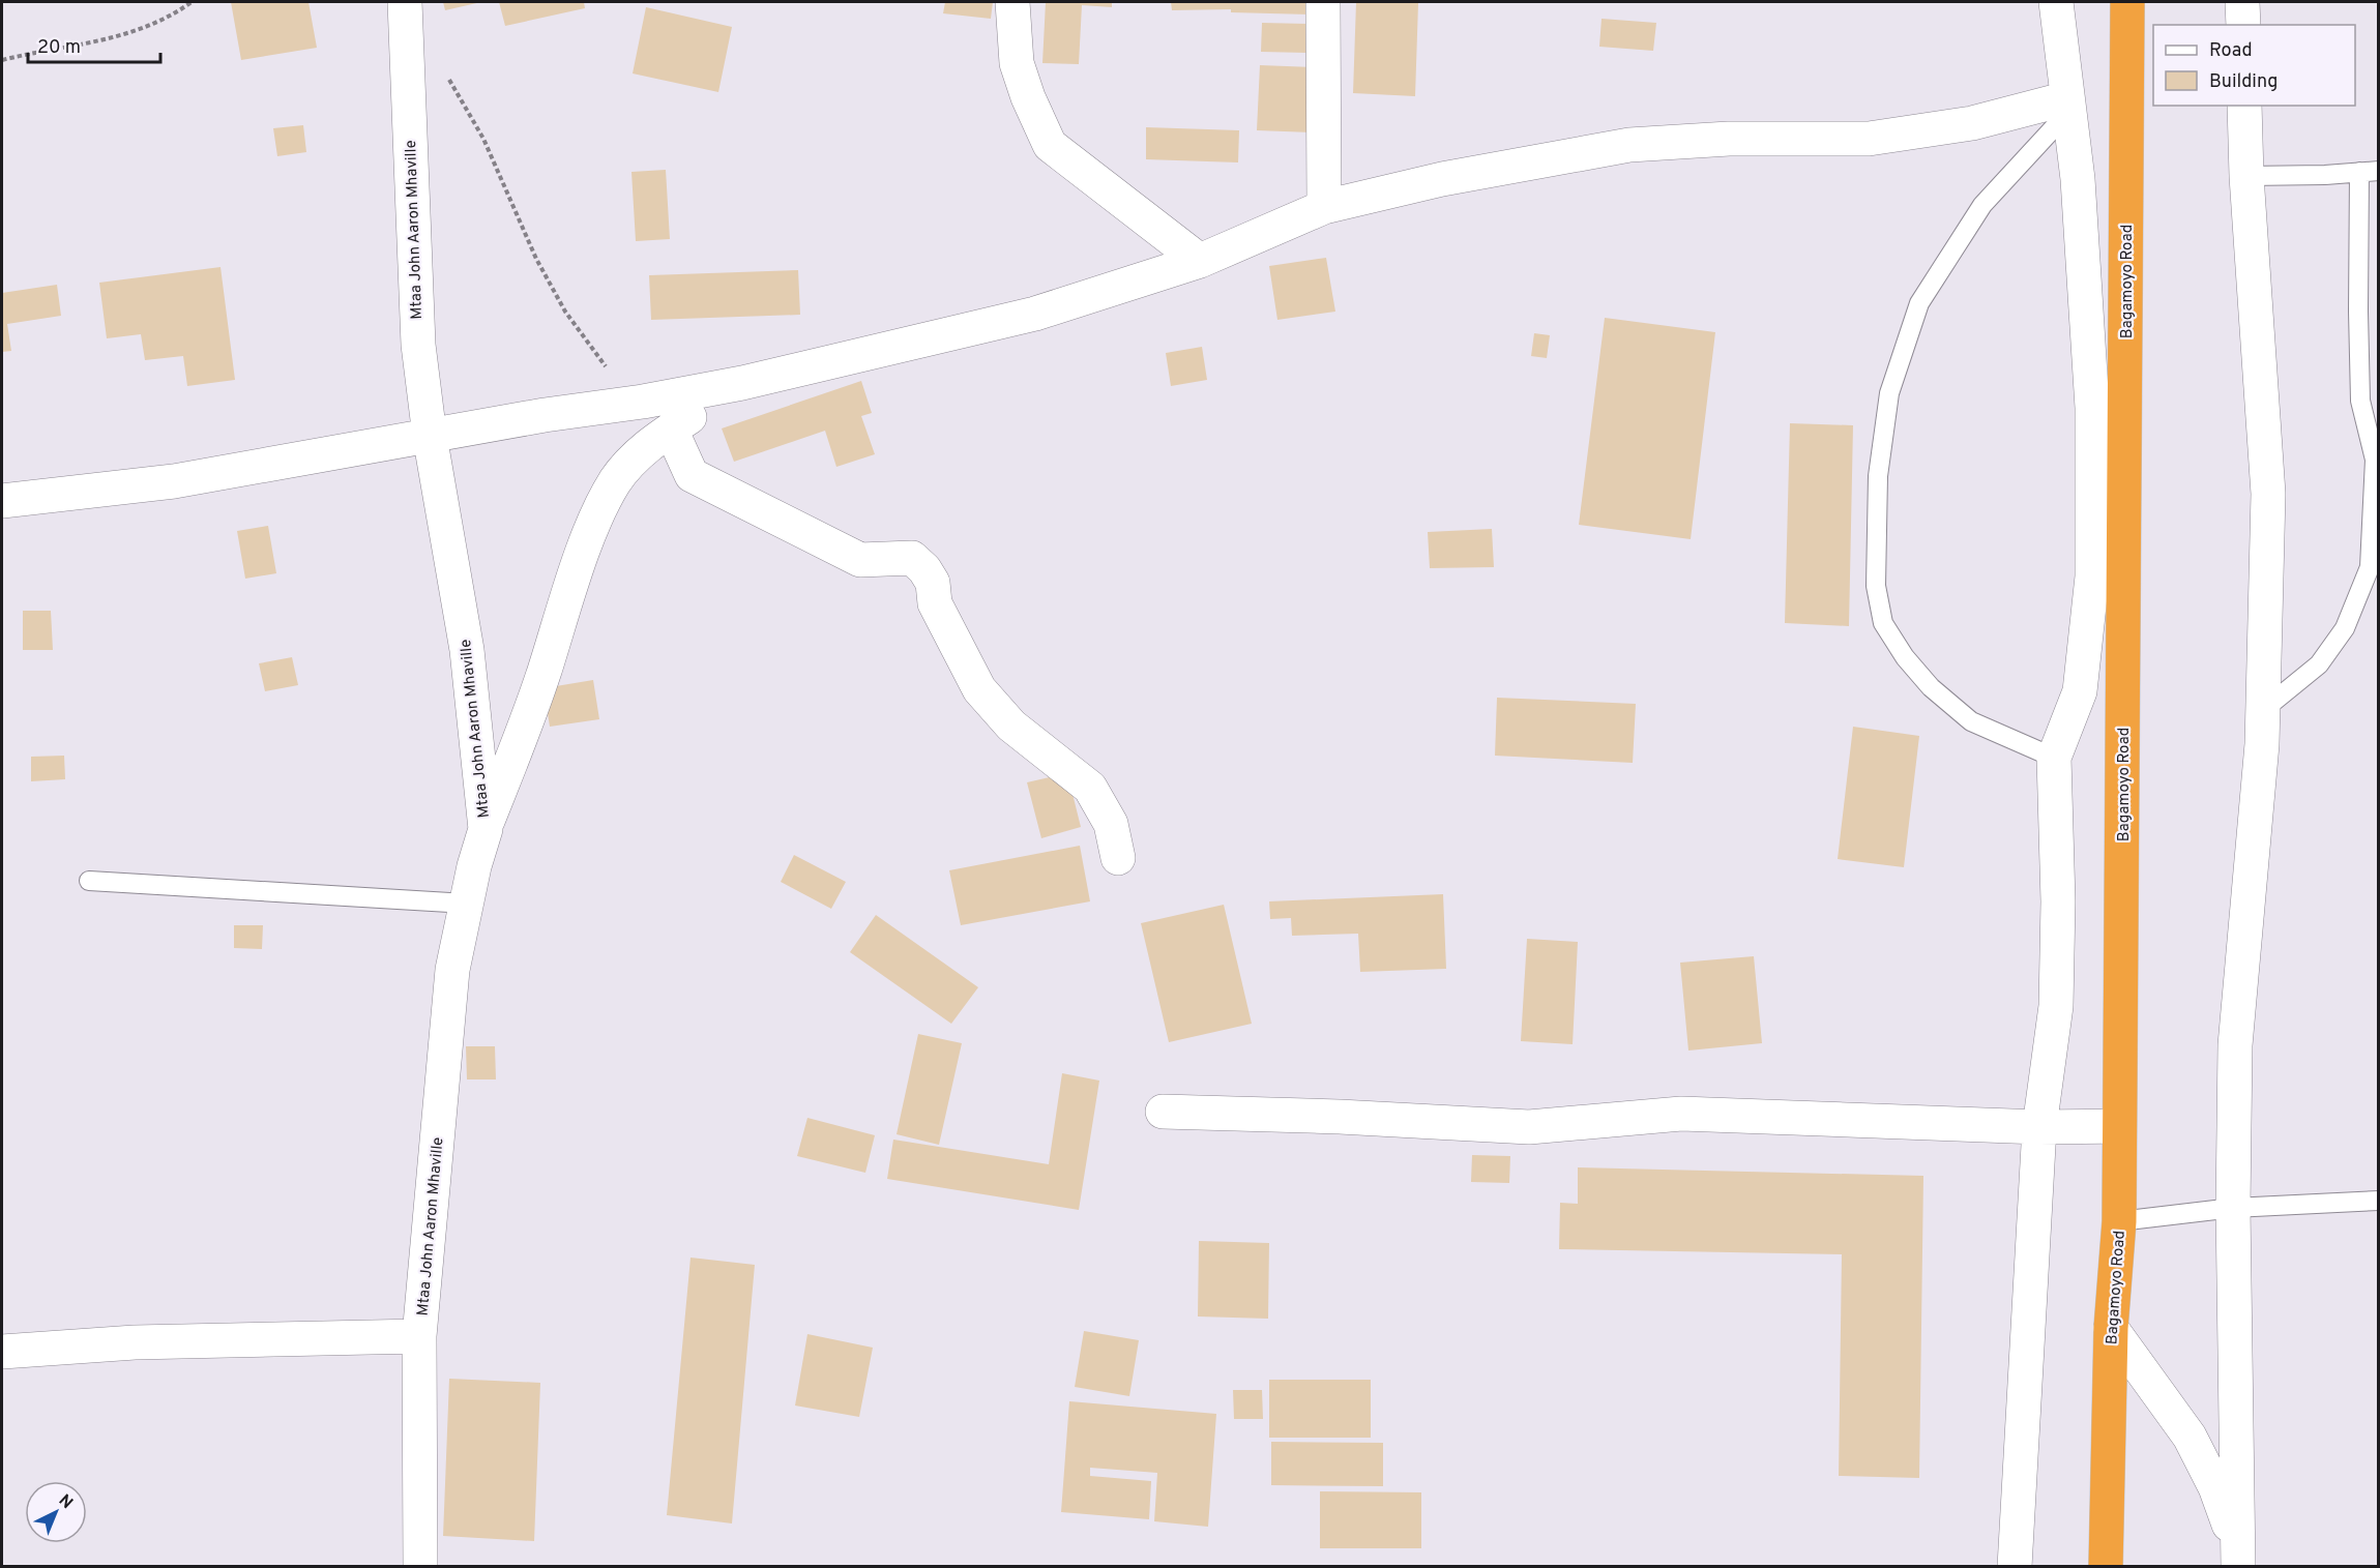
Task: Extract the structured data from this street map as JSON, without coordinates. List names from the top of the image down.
{
  "streets": {
    "highway": ["Bagamoyo Road"],
    "street": ["Mtaa John Aaron Mhaville"]
  },
  "legend": ["Road", "Building"],
  "scale_bar": "20 m",
  "north": "top right"
}
